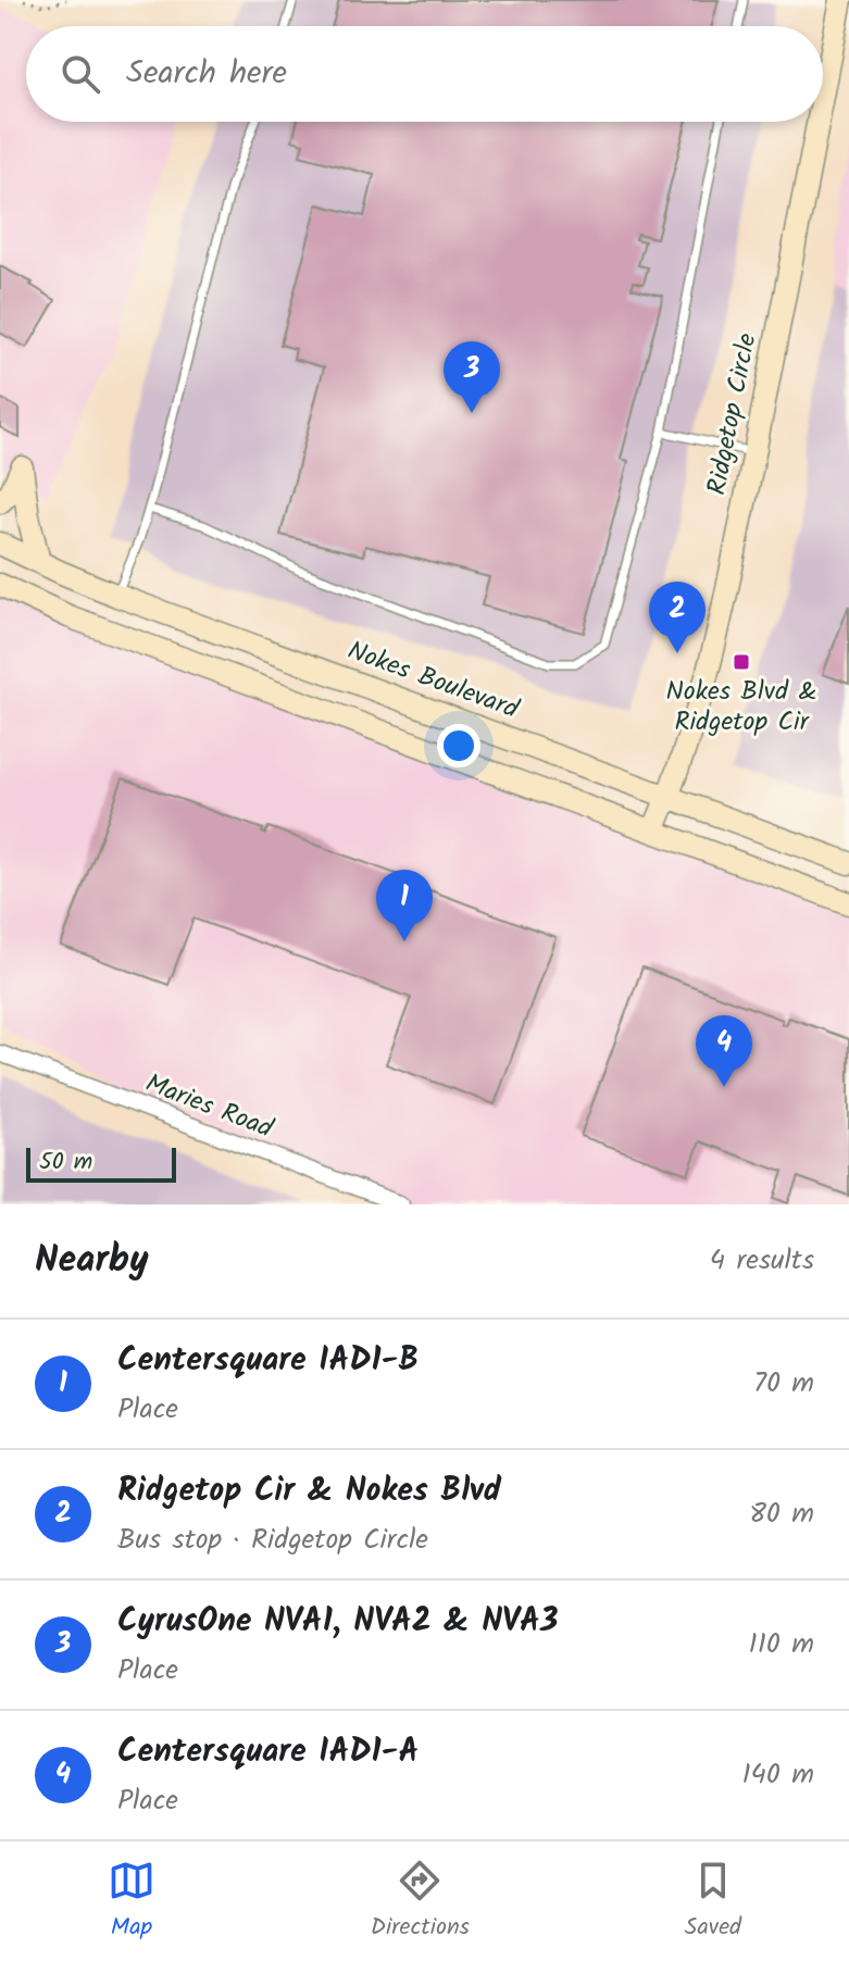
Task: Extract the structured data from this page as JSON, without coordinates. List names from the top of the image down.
{
  "streets": {
    "main road": ["Ridgetop Circle", "Nokes Boulevard"],
    "street": ["Maries Road"]
  },
  "crossings": [
    ["Ridgetop Circle", "Nokes Boulevard"]
  ],
  "places": {
    "transit": ["Nokes Blvd & Ridgetop Cir"]
  },
  "scale_bar": "50 m",
  "page": {
    "search": "Search here",
    "pins": [
      "3",
      "2",
      "1",
      "4"
    ],
    "scale": "50 m",
    "heading": ["Nearby", "4 results"],
    "list": [
      {
        "mark": "1",
        "name": "Centersquare IAD1-B",
        "note": "Place",
        "value": "70 m"
      },
      {
        "mark": "2",
        "name": "Ridgetop Cir & Nokes Blvd",
        "note": "Bus stop · Ridgetop Circle",
        "value": "80 m"
      },
      {
        "mark": "3",
        "name": "CyrusOne NVA1, NVA2 & NVA3",
        "note": "Place",
        "value": "110 m"
      },
      {
        "mark": "4",
        "name": "Centersquare IAD1-A",
        "note": "Place",
        "value": "140 m"
      }
    ],
    "nav": ["Map", "Directions", "Saved"]
  }
}
